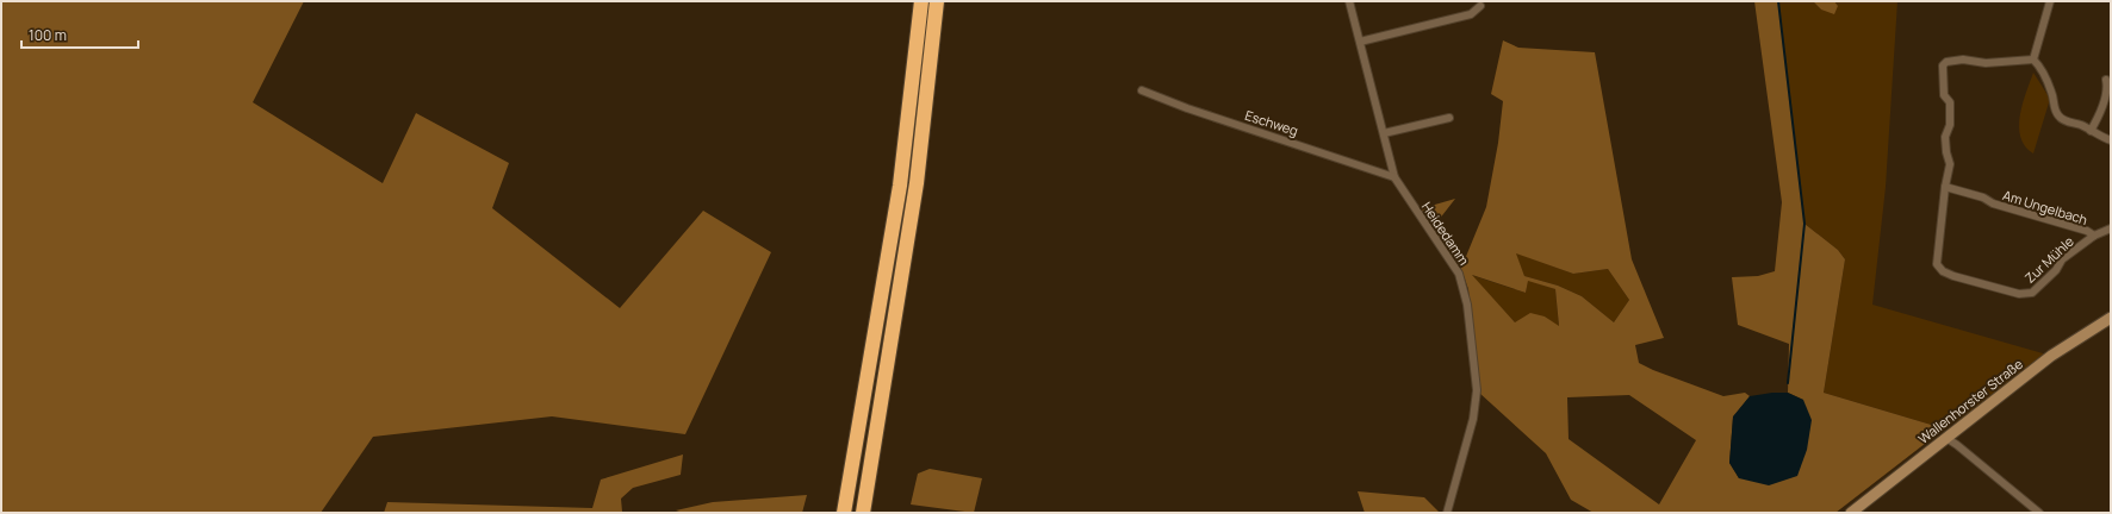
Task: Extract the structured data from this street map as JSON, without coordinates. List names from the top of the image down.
{
  "streets": {
    "main road": ["Wallenhorster Straße"],
    "street": [
      "Eschweg",
      "Am Ungelbach",
      "Heidedamm",
      "Zur Mühle"
    ]
  },
  "crossings": [
    ["Eschweg", "Heidedamm"],
    ["Am Ungelbach", "Zur Mühle"]
  ],
  "scale_bar": "100 m"
}
